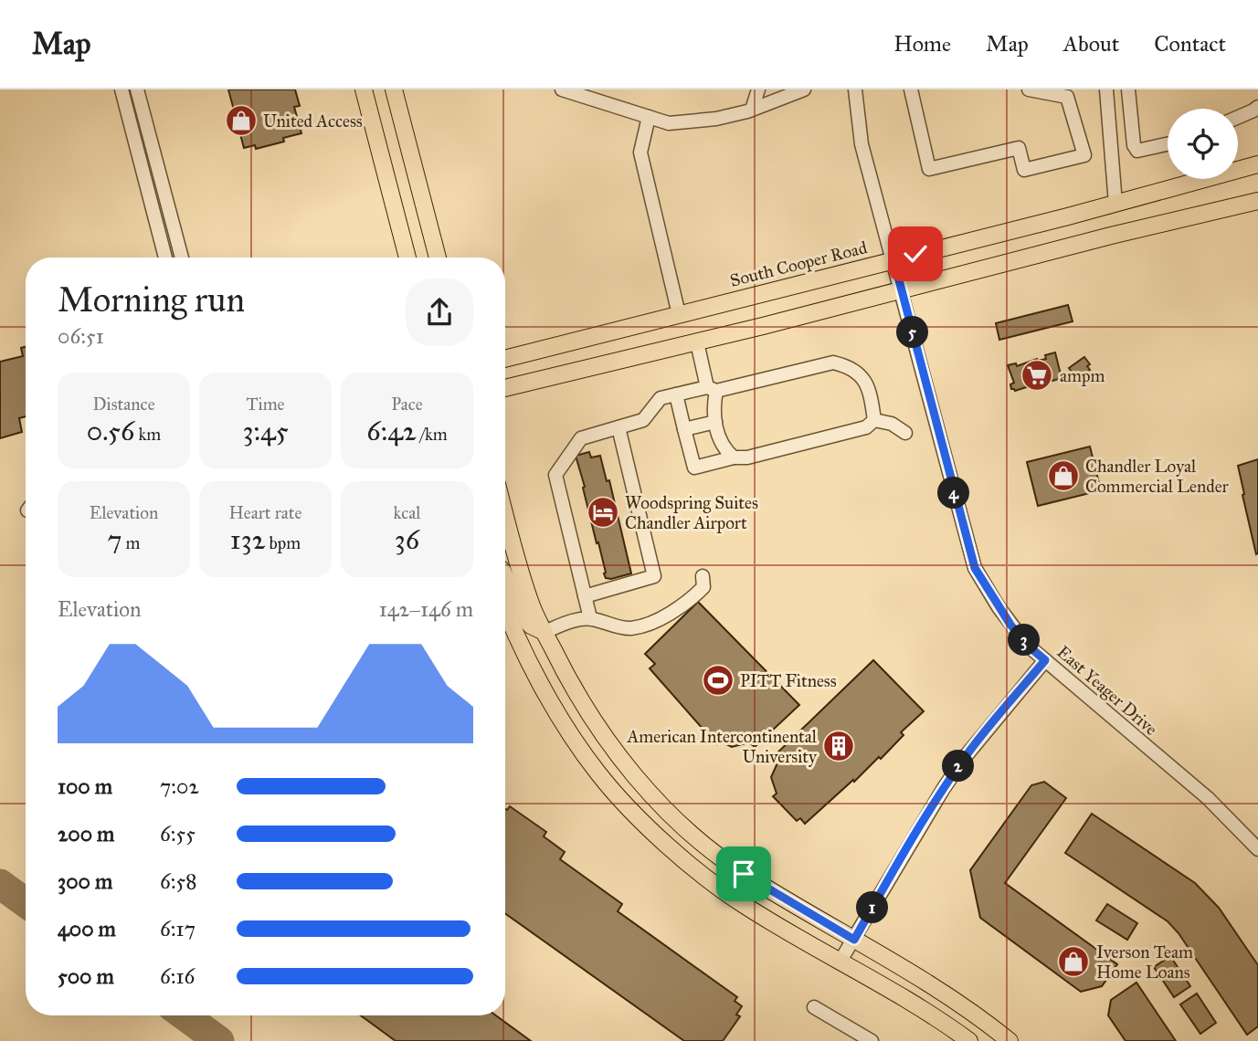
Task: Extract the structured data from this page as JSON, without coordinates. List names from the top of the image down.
{
  "streets": {
    "main road": ["South Cooper Road"],
    "street": ["East Yeager Drive"]
  },
  "crossings": [
    ["South Cooper Road", "East Yeager Drive"]
  ],
  "places": {
    "shop": ["United Access", "Chandler Loyal Commercial Lender", "Iverson Team Home Loans"],
    "supermarket": ["ampm"],
    "hotel": ["Woodspring Suites Chandler Airport"],
    "sports": ["PITT Fitness"],
    "building": ["American Intercontinental University"]
  },
  "page": {
    "header": "Map",
    "nav": [
      "Home",
      "Map",
      "About",
      "Contact"
    ],
    "heading": ["Morning run", "06:51"],
    "pins": [
      "5",
      "4",
      "3",
      "2",
      "1"
    ],
    "stats": [
      ["Distance", "0.56 km"],
      ["Time", "3:45"],
      ["Pace", "6:42 /km"],
      ["Elevation", "7 m"],
      ["Heart rate", "132 bpm"],
      ["kcal", "36"]
    ],
    "chart": ["Elevation", "142–146 m"],
    "list": [
      {
        "name": "100 m",
        "note": "7:02"
      },
      {
        "name": "200 m",
        "note": "6:55"
      },
      {
        "name": "300 m",
        "note": "6:58"
      },
      {
        "name": "400 m",
        "note": "6:17"
      },
      {
        "name": "500 m",
        "note": "6:16"
      }
    ]
  }
}
